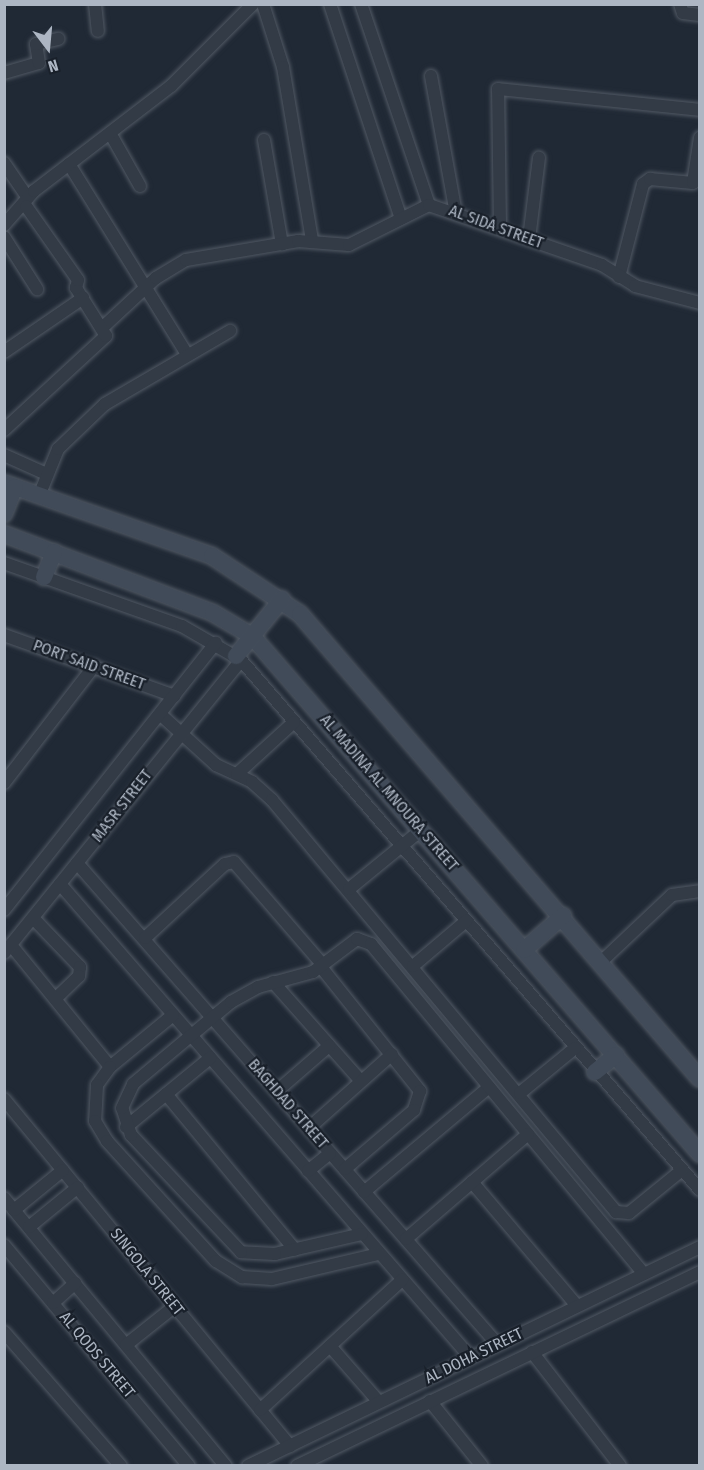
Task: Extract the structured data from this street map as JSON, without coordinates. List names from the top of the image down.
{
  "streets": {
    "main road": ["AL MADINA AL MNOURA STREET"],
    "street": [
      "AL SIDA STREET",
      "PORT SAID STREET",
      "MASR STREET",
      "BAGHDAD STREET",
      "SINGOLA STREET",
      "AL QODS STREET",
      "AL DOHA STREET"
    ]
  },
  "crossings": [
    ["PORT SAID STREET", "MASR STREET"],
    ["MASR STREET", "BAGHDAD STREET"],
    ["BAGHDAD STREET", "AL DOHA STREET"],
    ["SINGOLA STREET", "AL DOHA STREET"]
  ],
  "north": "bottom"
}
